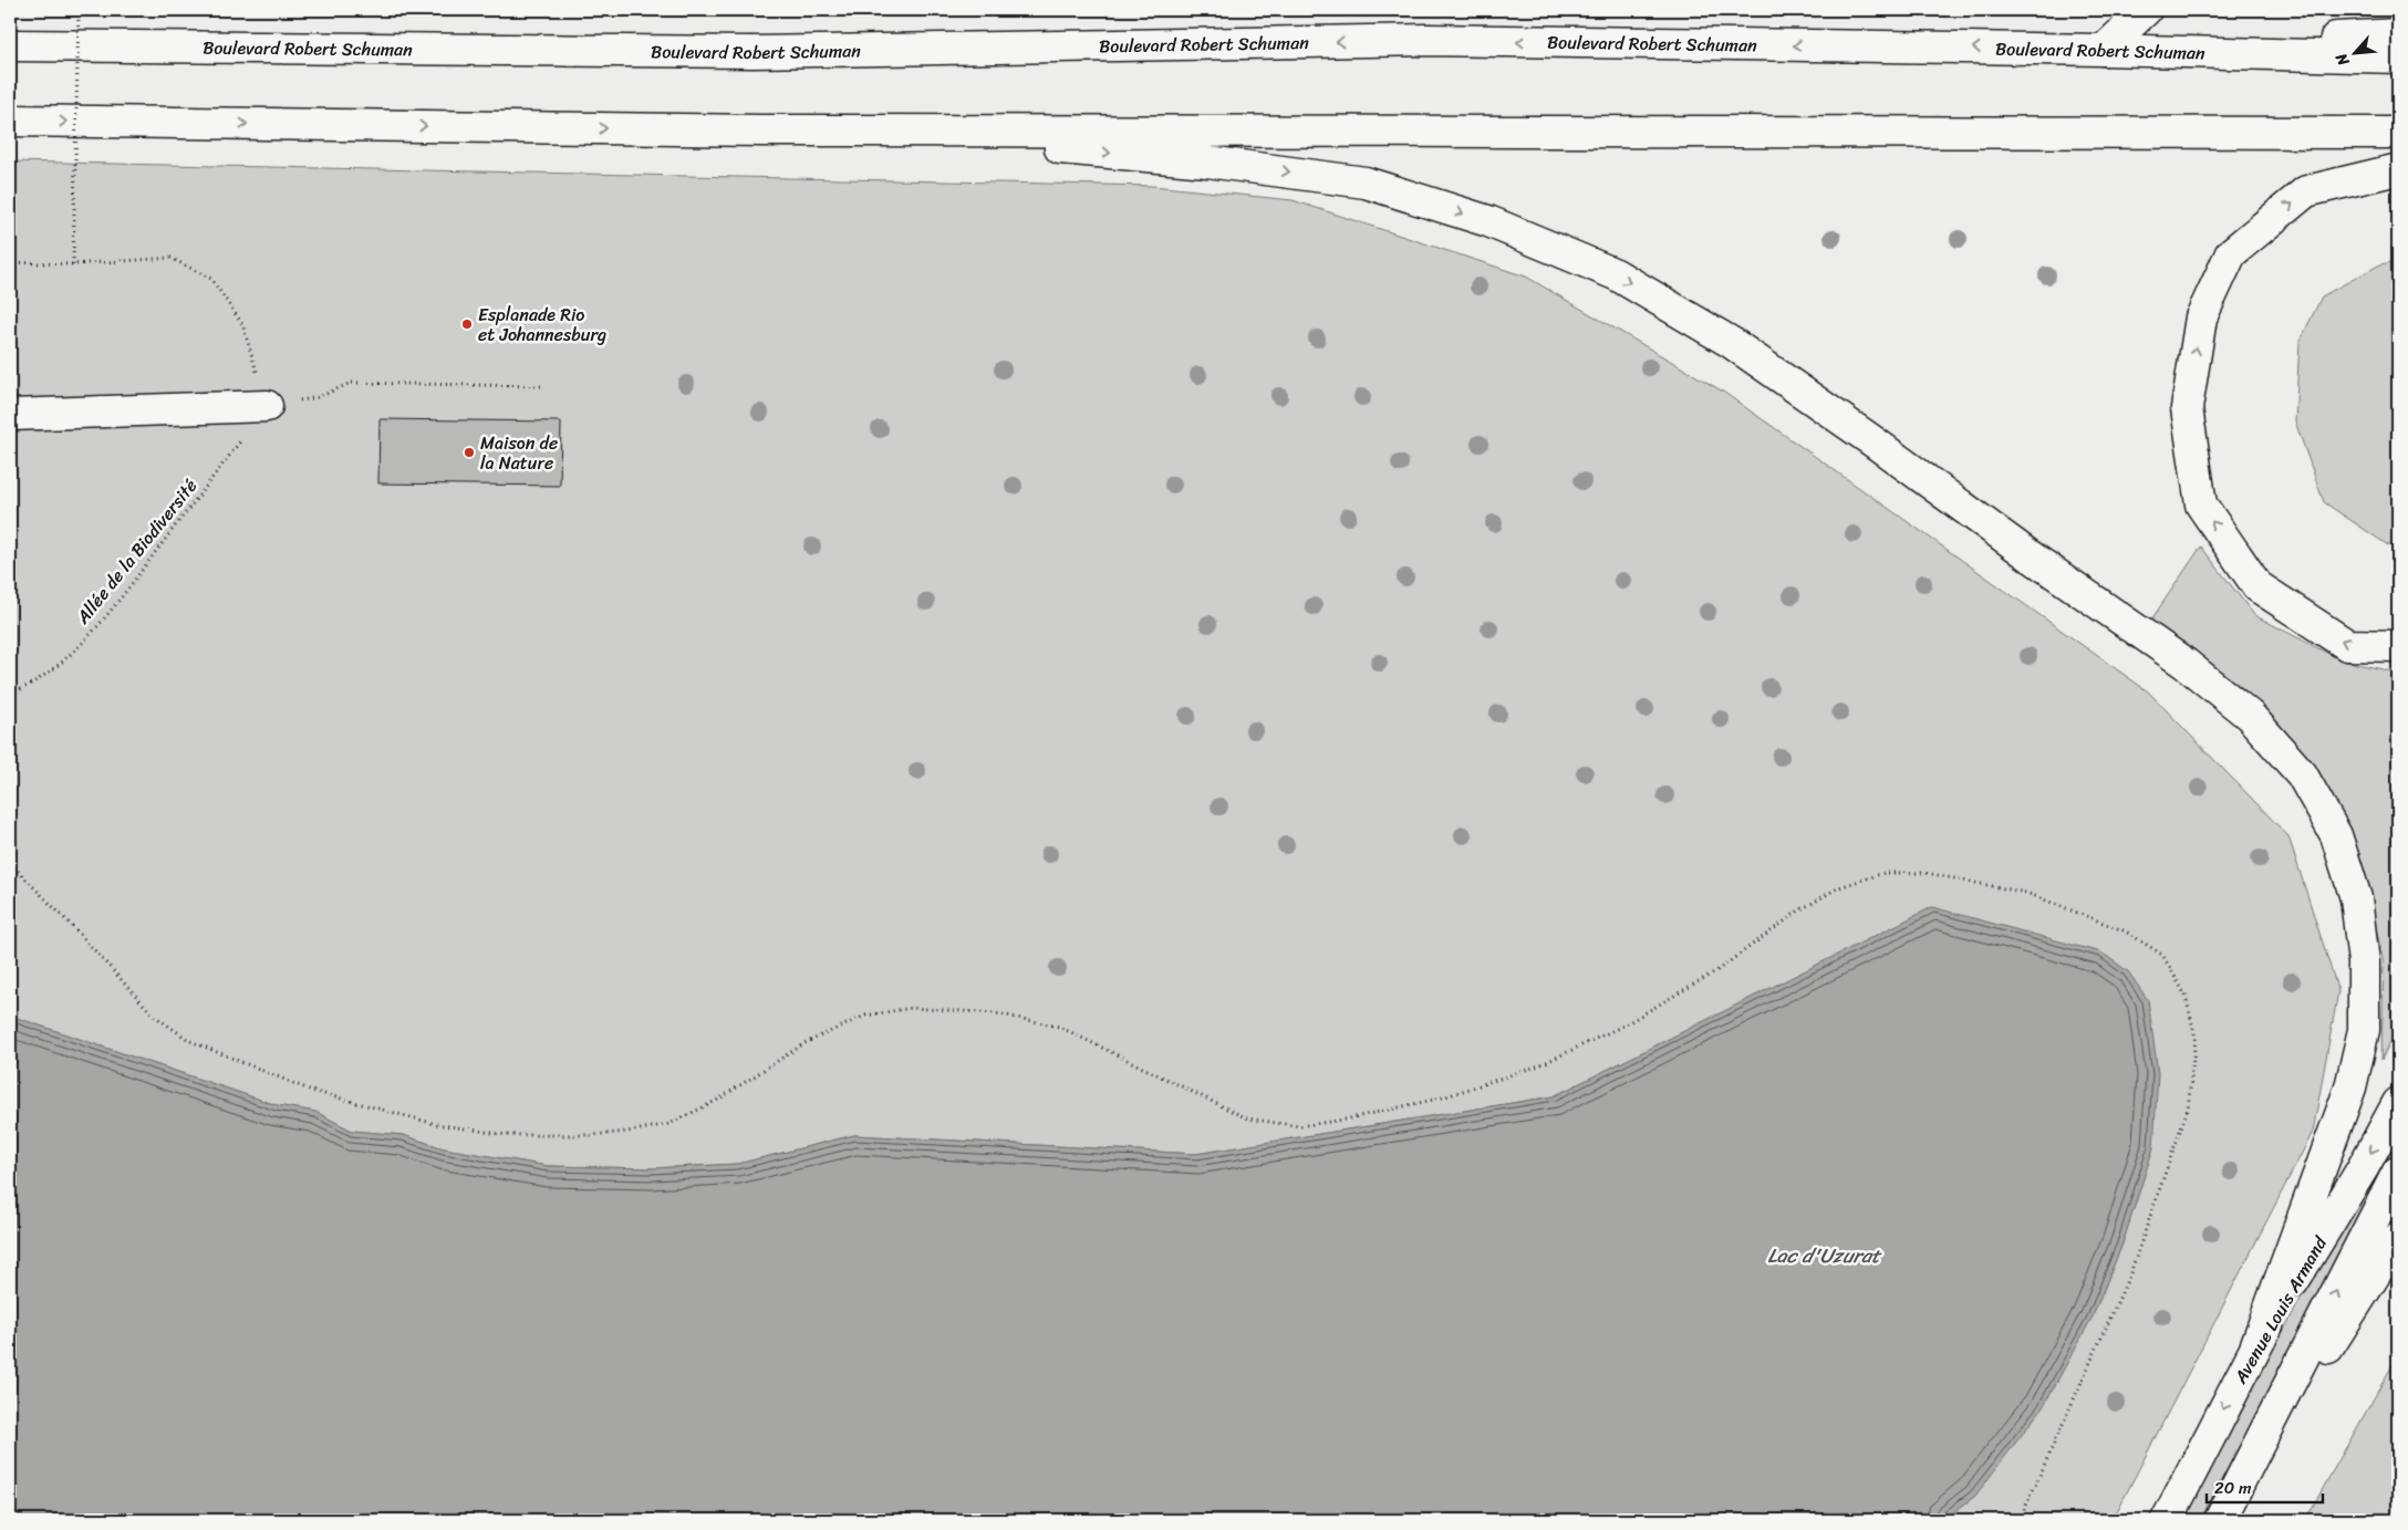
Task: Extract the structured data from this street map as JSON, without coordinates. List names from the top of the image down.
{
  "streets": {
    "main road": ["Boulevard Robert Schuman", "Avenue Louis Armand"],
    "path": ["Allée de la Biodiversité"]
  },
  "water": ["Lac d'Uzurat"],
  "places": ["Esplanade Rio et Johannesburg", "Maison de la Nature"],
  "scale_bar": "20 m",
  "north": "bottom left"
}
